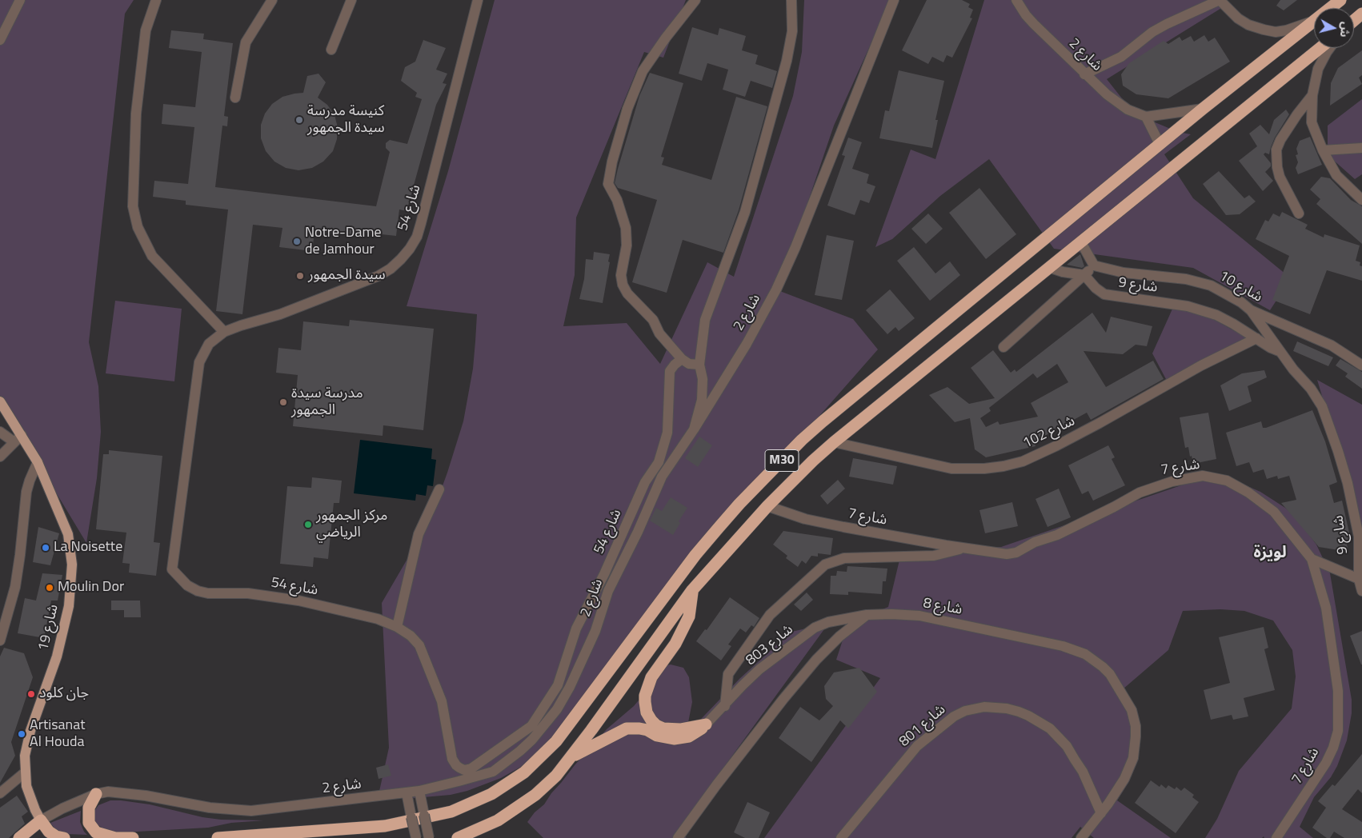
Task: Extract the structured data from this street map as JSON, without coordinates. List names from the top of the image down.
{
  "streets": {
    "highway": ["M30"],
    "main road": ["شارع 19"],
    "street": [
      "شارع 2",
      "شارع 54",
      "شارع 9",
      "شارع 10",
      "شارع 102",
      "شارع 7",
      "شارع 8",
      "شارع 803",
      "شارع 801"
    ]
  },
  "crossings": [
    ["شارع 2", "M30"],
    ["شارع 2", "شارع 19"],
    ["شارع 9", "شارع 10"],
    ["شارع 9", "شارع 102"],
    ["شارع 102", "M30"],
    ["M30", "شارع 7"],
    ["شارع 8", "شارع 803"],
    ["شارع 8", "شارع 801"]
  ],
  "districts": ["لويزة"],
  "places": [
    "كنيسة مدرسة سيدة الجمهور",
    "Notre-Dame de Jamhour",
    "سيدة الجمهور",
    "مدرسة سيدة الجمهور",
    "مركز الجمهور الرياضي",
    "La Noisette",
    "Moulin Dor",
    "جان كلود",
    "Artisanat Al Houda"
  ],
  "north": "right"
}
